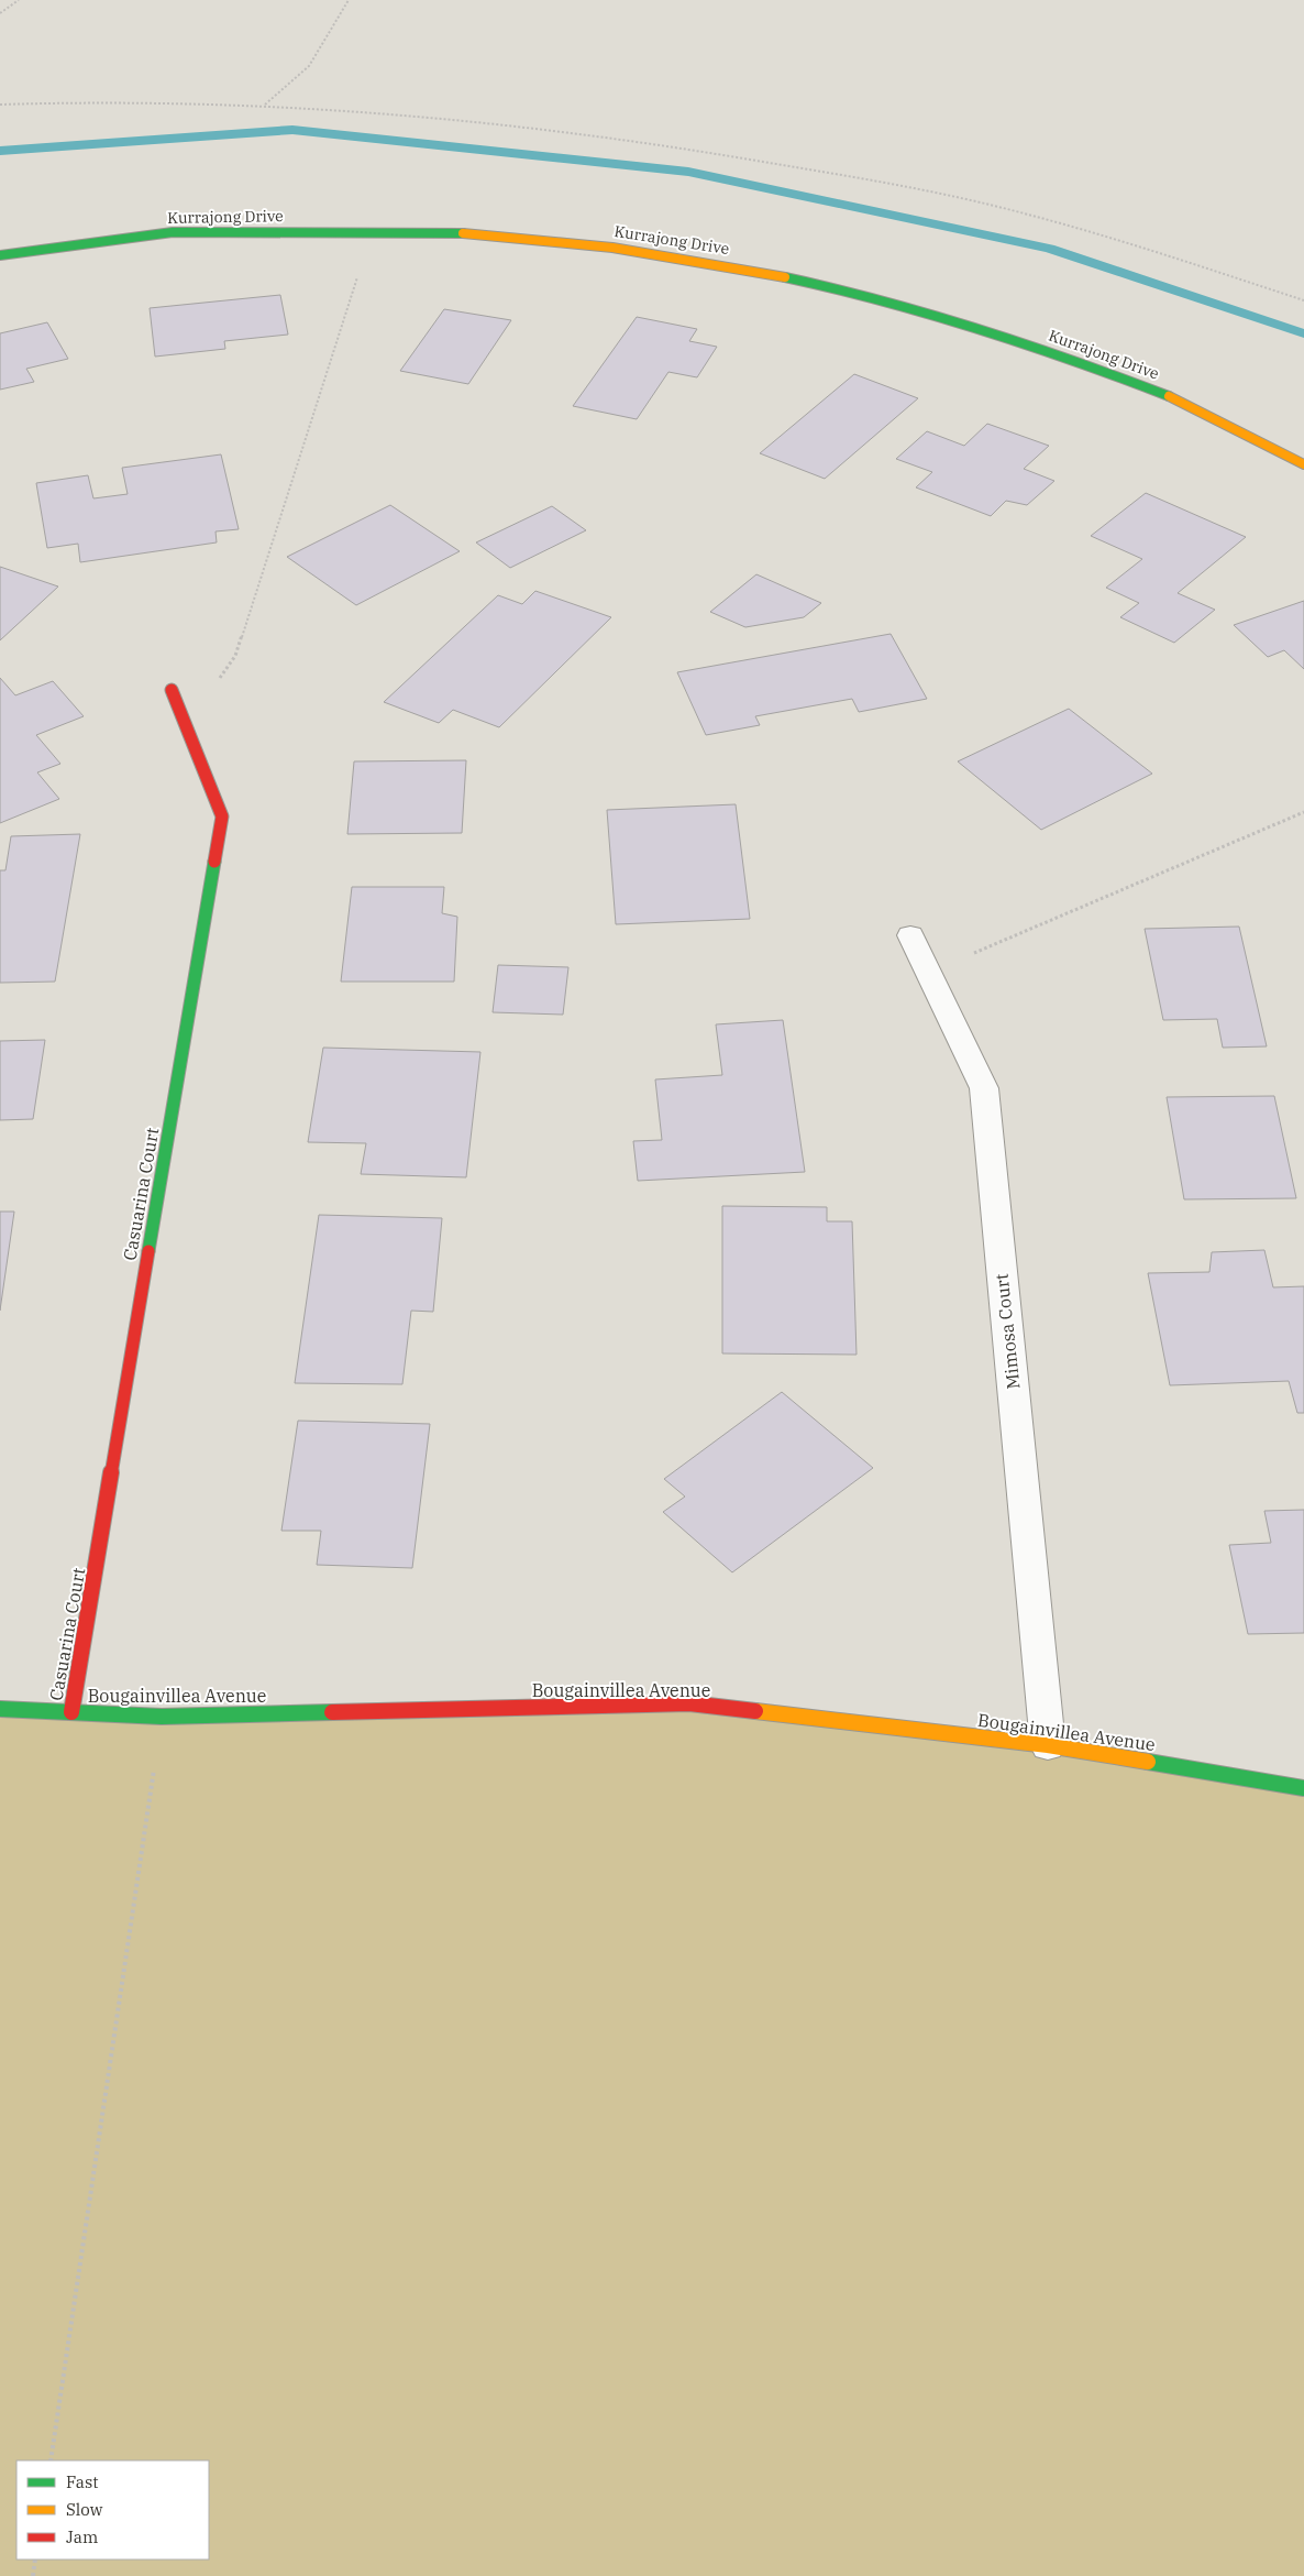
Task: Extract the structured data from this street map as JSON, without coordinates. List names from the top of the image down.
{
  "streets": {
    "street": [
      "Kurrajong Drive",
      "Casuarina Court",
      "Mimosa Court",
      "Bougainvillea Avenue"
    ]
  },
  "crossings": [
    ["Casuarina Court", "Bougainvillea Avenue"],
    ["Mimosa Court", "Bougainvillea Avenue"]
  ],
  "legend": ["Fast", "Slow", "Jam"]
}
